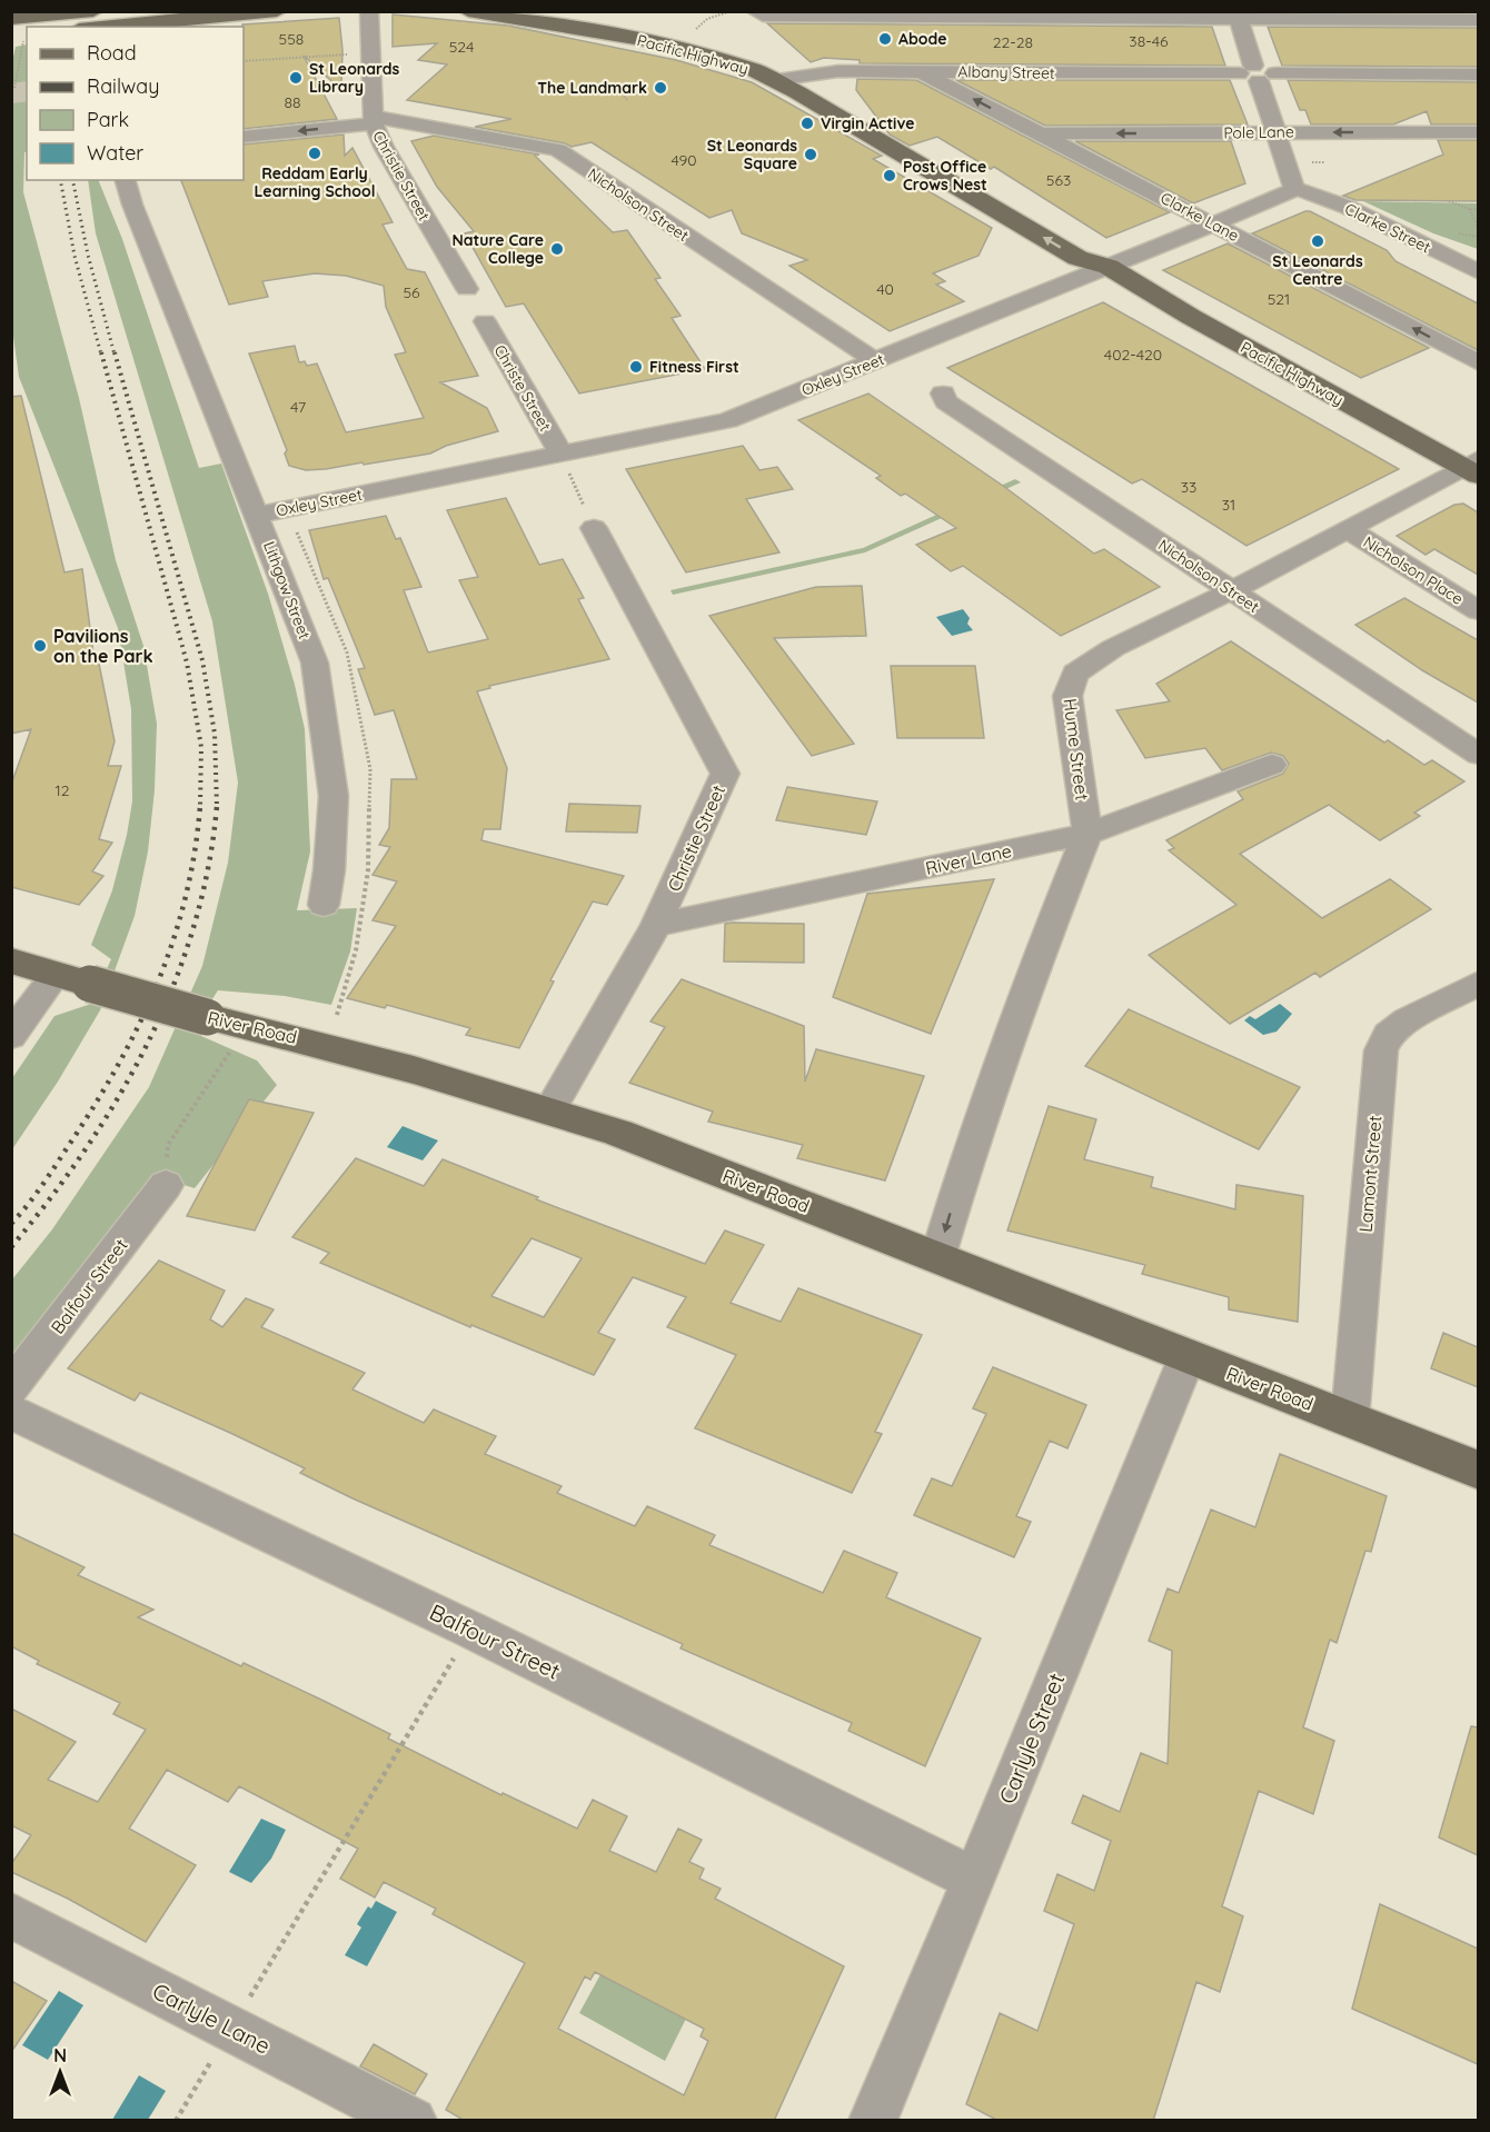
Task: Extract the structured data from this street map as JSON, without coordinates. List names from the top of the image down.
{
  "streets": {
    "main road": ["Pacific Highway", "River Road"],
    "street": [
      "Albany Street",
      "Pole Lane",
      "Christie Street",
      "Nicholson Street",
      "Clarke Lane",
      "Clarke Street",
      "Oxley Street",
      "Christe Street",
      "Nicholson Place",
      "Lithgow Street",
      "Hume Street",
      "River Lane",
      "Lamont Street",
      "Balfour Street",
      "Carlyle Street",
      "Carlyle Lane"
    ]
  },
  "crossings": [
    ["Pacific Highway", "Albany Street"],
    ["Pacific Highway", "Oxley Street"],
    ["Pacific Highway", "Hume Street"],
    ["Albany Street", "Clarke Lane"],
    ["Pole Lane", "Clarke Lane"],
    ["Christie Street", "Nicholson Street"],
    ["Christie Street", "River Lane"],
    ["Christie Street", "River Road"],
    ["Nicholson Street", "Oxley Street"],
    ["Nicholson Street", "Hume Street"],
    ["Clarke Lane", "Oxley Street"],
    ["Clarke Street", "Oxley Street"],
    ["Oxley Street", "Christe Street"],
    ["Oxley Street", "Lithgow Street"],
    ["Nicholson Place", "Hume Street"],
    ["Hume Street", "River Lane"],
    ["River Road", "Lamont Street"],
    ["River Road", "Carlyle Street"],
    ["Balfour Street", "Carlyle Street"]
  ],
  "one_way": ["Clarke Lane"],
  "places": [
    "Abode",
    "St Leonards Library",
    "The Landmark",
    "Virgin Active",
    "Reddam Early Learning School",
    "St Leonards Square",
    "Post Office Crows Nest",
    "St Leonards Centre",
    "Nature Care College",
    "Fitness First",
    "Pavilions on the Park"
  ],
  "house_numbers": [
    "558",
    "38-46",
    "22-28",
    "524",
    "88",
    "490",
    "563",
    "40",
    "56",
    "521",
    "402-420",
    "47",
    "33",
    "31",
    "12"
  ],
  "legend": [
    "Road",
    "Railway",
    "Park",
    "Water"
  ],
  "north": "top"
}
